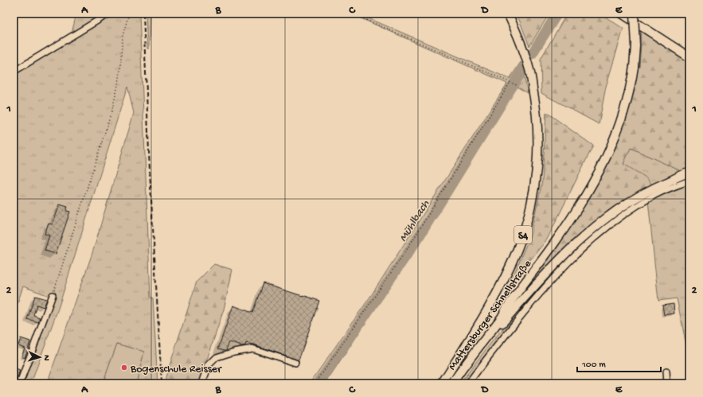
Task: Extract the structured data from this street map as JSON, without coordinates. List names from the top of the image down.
{
  "streets": {
    "highway": ["S4", "Mattersburger Schnellstraße"]
  },
  "water": ["Mühlbach"],
  "places": ["Bogenschule Reisser"],
  "scale_bar": "100 m",
  "north": "right",
  "grid": {
    "columns": [
      "A",
      "B",
      "C",
      "D",
      "E"
    ],
    "rows": ["1", "2"]
  }
}
